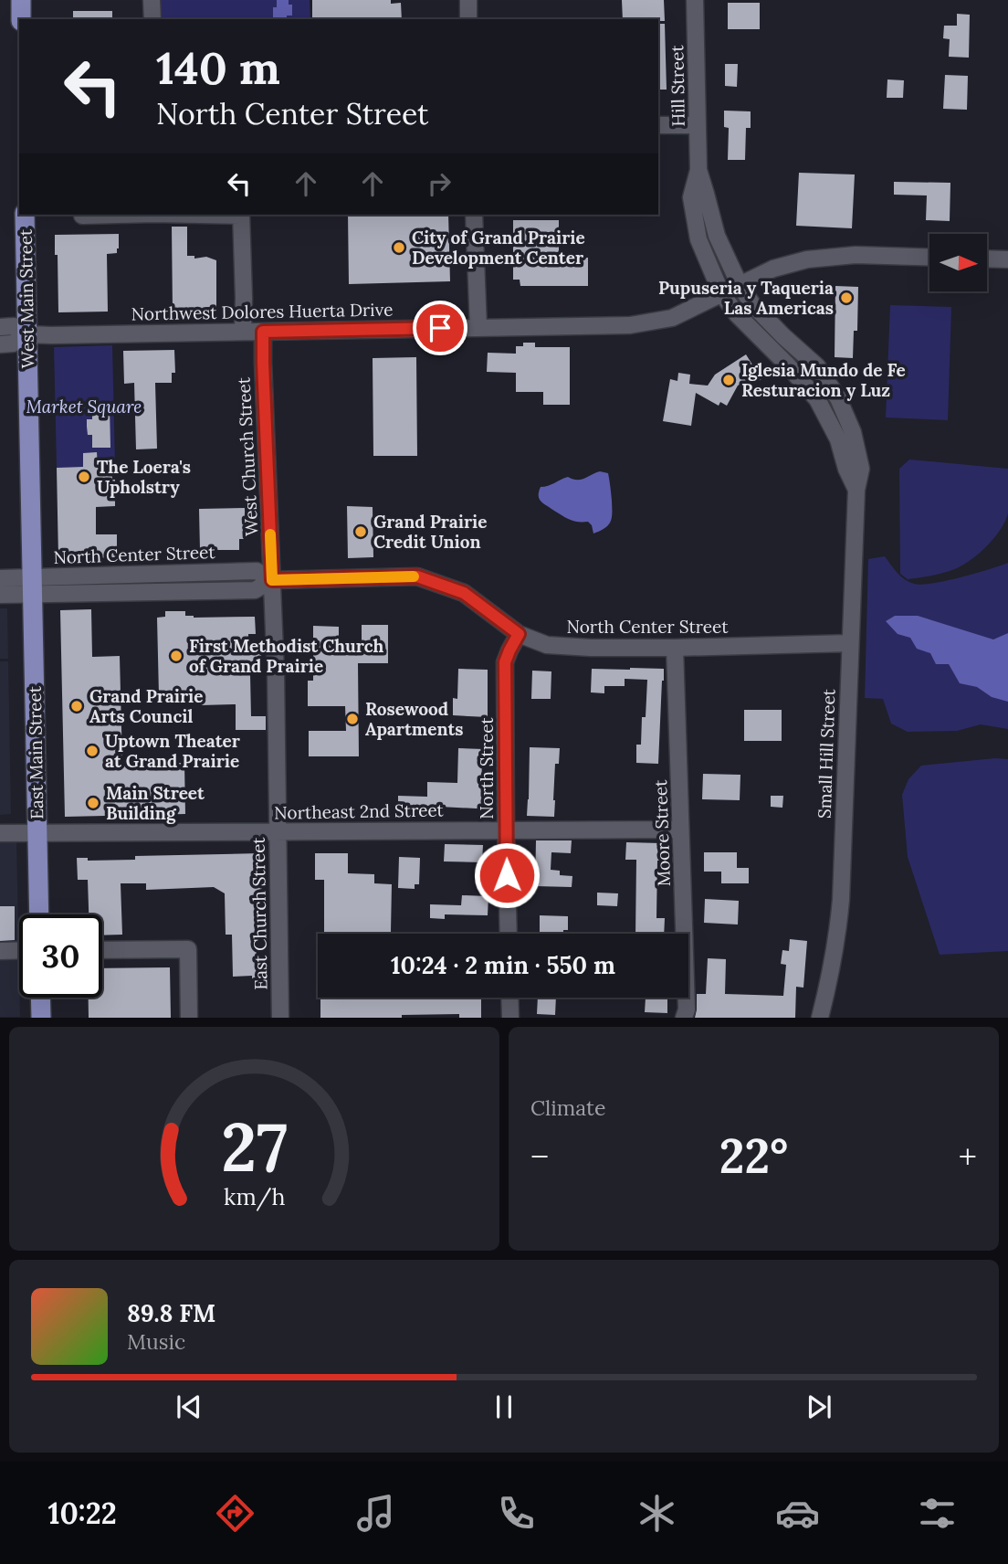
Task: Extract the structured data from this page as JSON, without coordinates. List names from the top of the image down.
{
  "streets": {
    "main road": ["West Main Street", "East Main Street"],
    "street": [
      "Hill Street",
      "Northwest Dolores Huerta Drive",
      "West Church Street",
      "North Center Street",
      "Small Hill Street",
      "North Street",
      "Northeast 2nd Street",
      "Moore Street",
      "East Church Street"
    ]
  },
  "crossings": [
    ["Hill Street", "Northwest Dolores Huerta Drive"],
    ["Hill Street", "Small Hill Street"],
    ["West Main Street", "Northwest Dolores Huerta Drive"],
    ["West Main Street", "North Center Street"],
    ["West Main Street", "East Main Street"],
    ["Northwest Dolores Huerta Drive", "West Church Street"],
    ["Northwest Dolores Huerta Drive", "Small Hill Street"],
    ["West Church Street", "North Center Street"],
    ["West Church Street", "East Church Street"],
    ["North Center Street", "East Main Street"],
    ["North Center Street", "Small Hill Street"],
    ["North Center Street", "North Street"],
    ["North Center Street", "Moore Street"],
    ["North Center Street", "East Church Street"],
    ["East Main Street", "Northeast 2nd Street"],
    ["North Street", "Northeast 2nd Street"],
    ["Northeast 2nd Street", "Moore Street"],
    ["Northeast 2nd Street", "East Church Street"]
  ],
  "parks": ["Market Square"],
  "places": [
    "City of Grand Prairie Development Center",
    "Pupuseria y Taqueria Las Americas",
    "Iglesia Mundo de Fe Resturacion y Luz",
    "The Loera's Upholstry",
    "Grand Prairie Credit Union",
    "First Methodist Church of Grand Prairie",
    "Grand Prairie Arts Council",
    "Rosewood Apartments",
    "Uptown Theater at Grand Prairie",
    "Main Street Building"
  ],
  "north": "right",
  "page": {
    "turn": ["140 m", "North Center Street"],
    "limit": "30",
    "trip": "10:24 · 2 min · 550 m",
    "tile": "Climate",
    "heat": ["−", "22°", "+"],
    "song": ["89.8 FM", "Music"],
    "tabs": "10:22",
    "gauge": ["27", "km/h"]
  }
}
